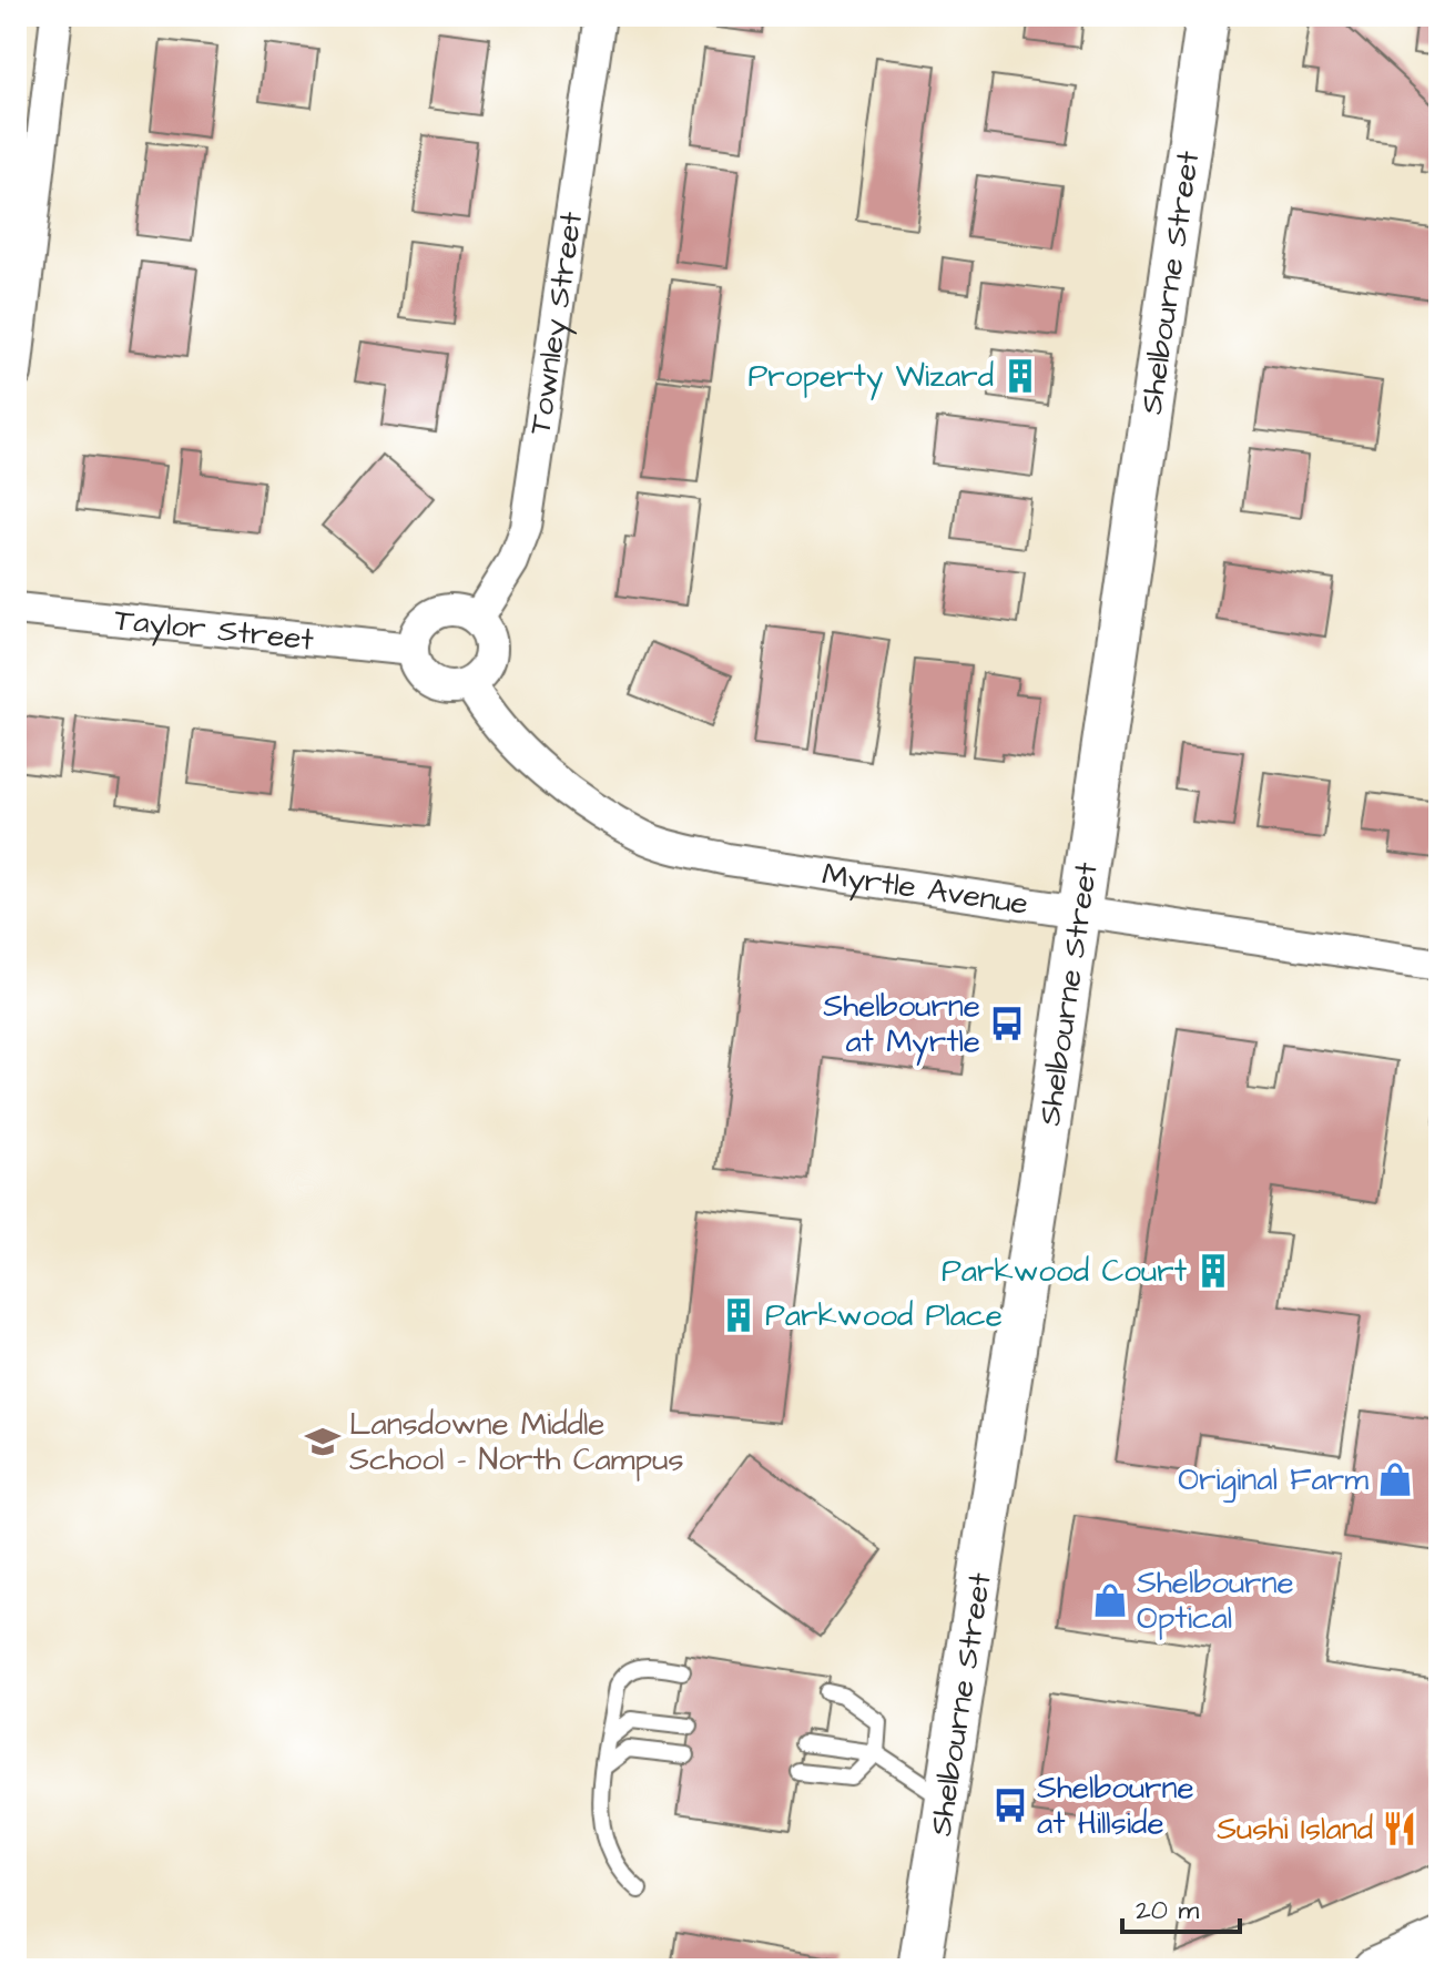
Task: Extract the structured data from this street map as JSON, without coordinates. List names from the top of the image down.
{
  "streets": {
    "main road": ["Shelbourne Street"],
    "street": ["Townley Street", "Taylor Street", "Myrtle Avenue"]
  },
  "crossings": [
    ["Shelbourne Street", "Myrtle Avenue"],
    ["Townley Street", "Taylor Street"],
    ["Townley Street", "Myrtle Avenue"],
    ["Taylor Street", "Myrtle Avenue"]
  ],
  "places": {
    "building": ["Property Wizard", "Parkwood Court", "Parkwood Place"],
    "bus stop": ["Shelbourne at Myrtle", "Shelbourne at Hillside"],
    "school or university": ["Lansdowne Middle School - North Campus"],
    "shop": ["Original Farm", "Shelbourne Optical"],
    "restaurant": ["Sushi Island"]
  },
  "scale_bar": "20 m"
}
